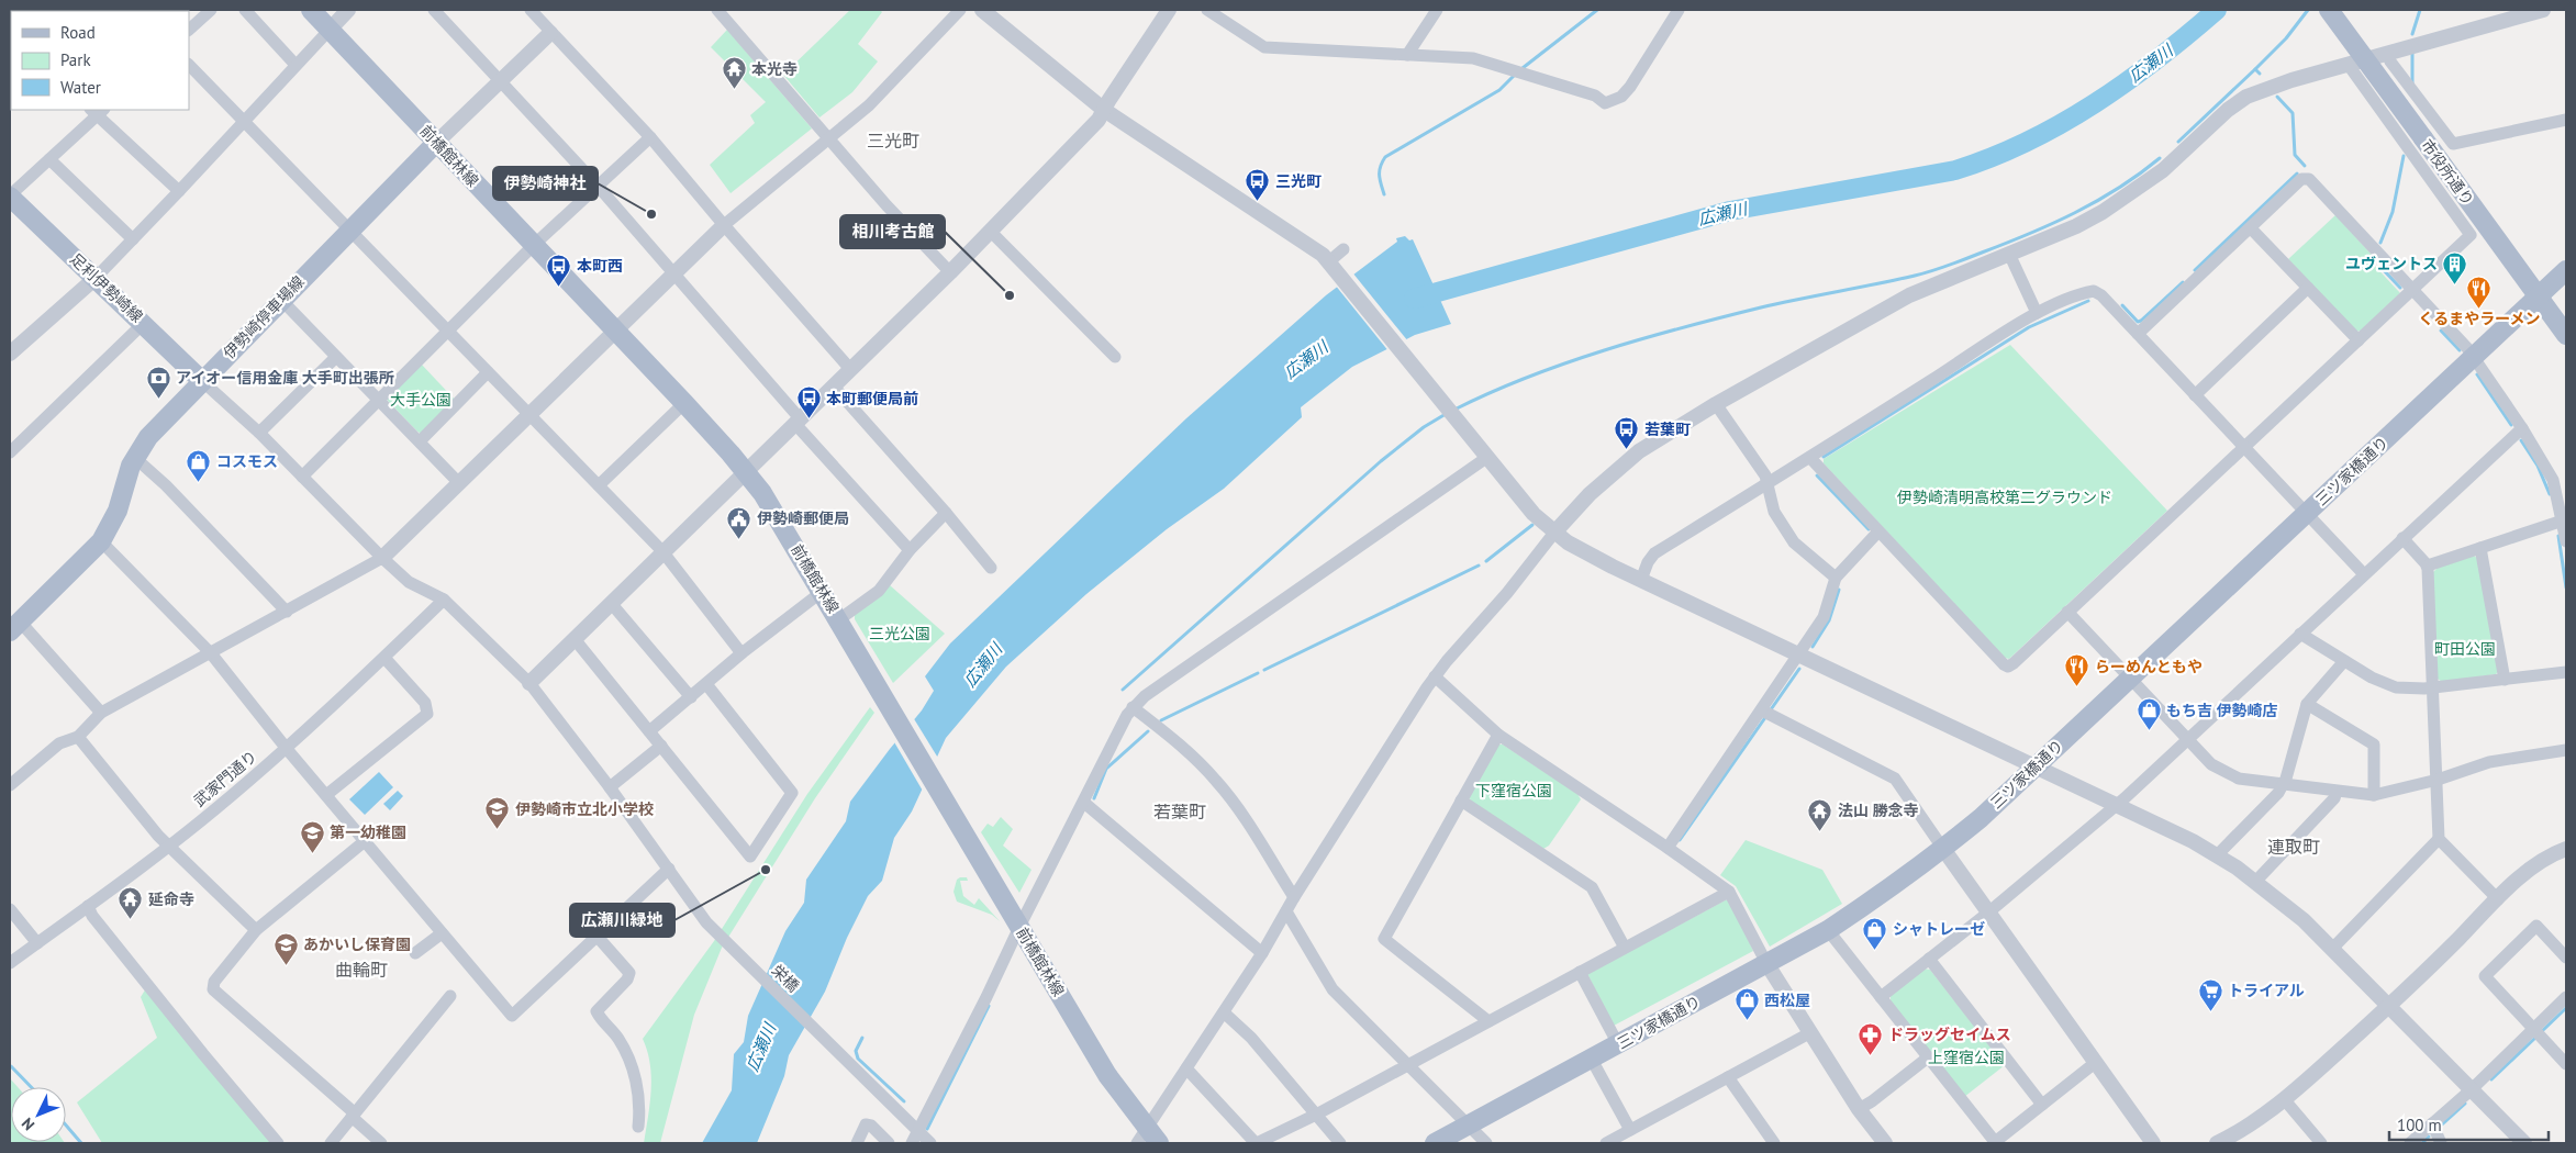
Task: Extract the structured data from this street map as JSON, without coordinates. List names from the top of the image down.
{
  "streets": {
    "main road": [
      "前橋館林線",
      "市役所通り",
      "足利伊勢崎線",
      "伊勢崎停車場線",
      "三ツ家橋通り"
    ],
    "street": ["武家門通り", "栄橋"]
  },
  "crossings": [
    ["前橋館林線", "伊勢崎停車場線"],
    ["市役所通り", "三ツ家橋通り"],
    ["足利伊勢崎線", "伊勢崎停車場線"],
    ["足利伊勢崎線", "栄橋"],
    ["伊勢崎停車場線", "栄橋"],
    ["武家門通り", "栄橋"]
  ],
  "districts": [
    "三光町",
    "若葉町",
    "連取町",
    "曲輪町"
  ],
  "water": ["広瀬川"],
  "parks": [
    "大手公園",
    "伊勢崎清明高校第二グラウンド",
    "三光公園",
    "町田公園",
    "下窪宿公園",
    "上窪宿公園"
  ],
  "places": {
    "temple": ["本光寺", "法山 勝念寺", "延命寺"],
    "bus stop": [
      "三光町",
      "本町西",
      "本町郵便局前",
      "若葉町"
    ],
    "other": ["伊勢崎神社", "相川考古館", "広瀬川緑地"],
    "building": ["ユヴェントス"],
    "restaurant": ["くるまやラーメン", "らーめんともや"],
    "bank": ["アイオー信用金庫 大手町出張所"],
    "shop": [
      "コスモス",
      "もち吉 伊勢崎店",
      "シャトレーゼ",
      "西松屋"
    ],
    "public building": ["伊勢崎郵便局"],
    "school or university": ["伊勢崎市立北小学校", "第一幼稚園", "あかいし保育園"],
    "supermarket": ["トライアル"],
    "pharmacy": ["ドラッグセイムス"]
  },
  "legend": ["Road", "Park", "Water"],
  "scale_bar": "100 m",
  "north": "bottom left"
}
